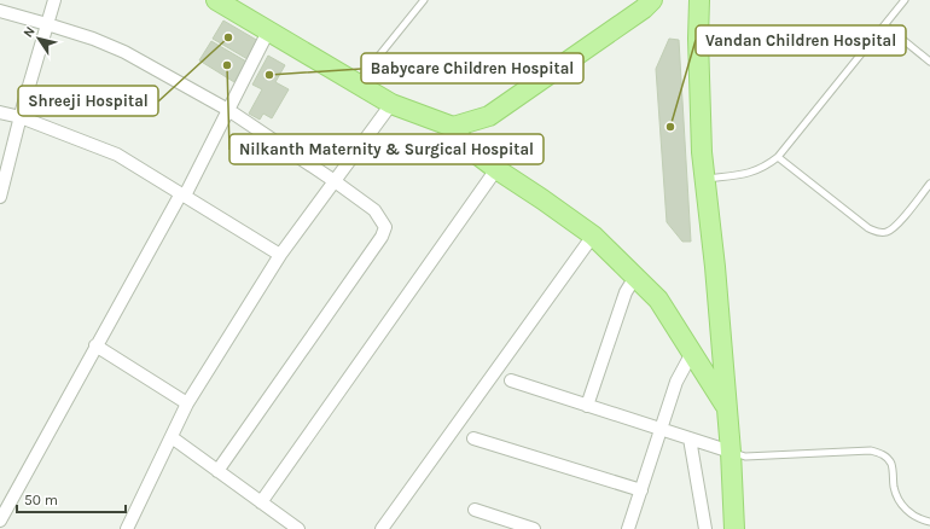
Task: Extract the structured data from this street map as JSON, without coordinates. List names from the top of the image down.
{
  "places": [
    "Shreeji Hospital",
    "Nilkanth Maternity & Surgical Hospital",
    "Babycare Children Hospital",
    "Vandan Children Hospital"
  ],
  "scale_bar": "50 m",
  "north": "top left"
}
